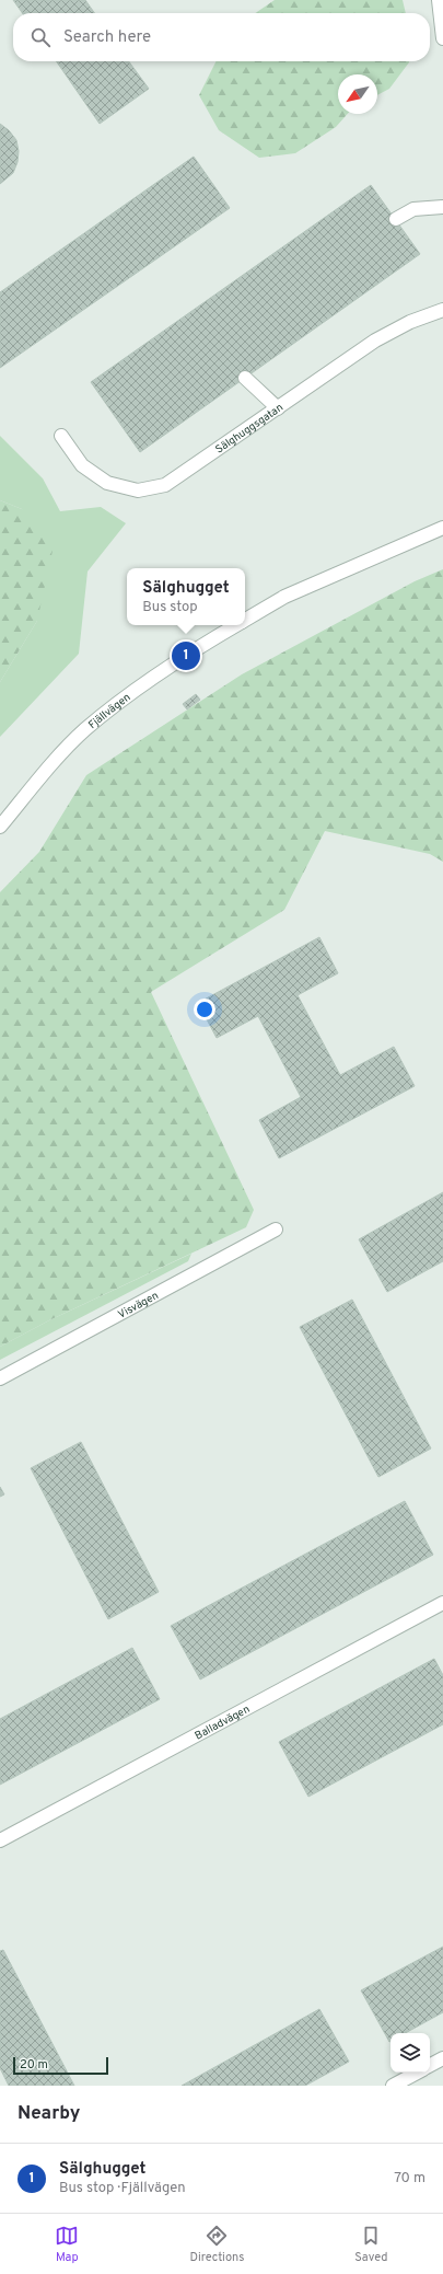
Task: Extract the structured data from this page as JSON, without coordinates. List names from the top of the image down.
{
  "streets": {
    "street": [
      "Sälghuggsgatan",
      "Fjällvägen",
      "Visvägen",
      "Balladvägen"
    ]
  },
  "scale_bar": "20 m",
  "north": "bottom left",
  "page": {
    "search": "Search here",
    "popup": ["Sälghugget", "Bus stop"],
    "pins": "1",
    "scale": "20 m",
    "heading": "Nearby",
    "list": [
      {
        "mark": "1",
        "name": "Sälghugget",
        "note": "Bus stop · Fjällvägen",
        "value": "70 m"
      }
    ],
    "nav": ["Map", "Directions", "Saved"]
  }
}
